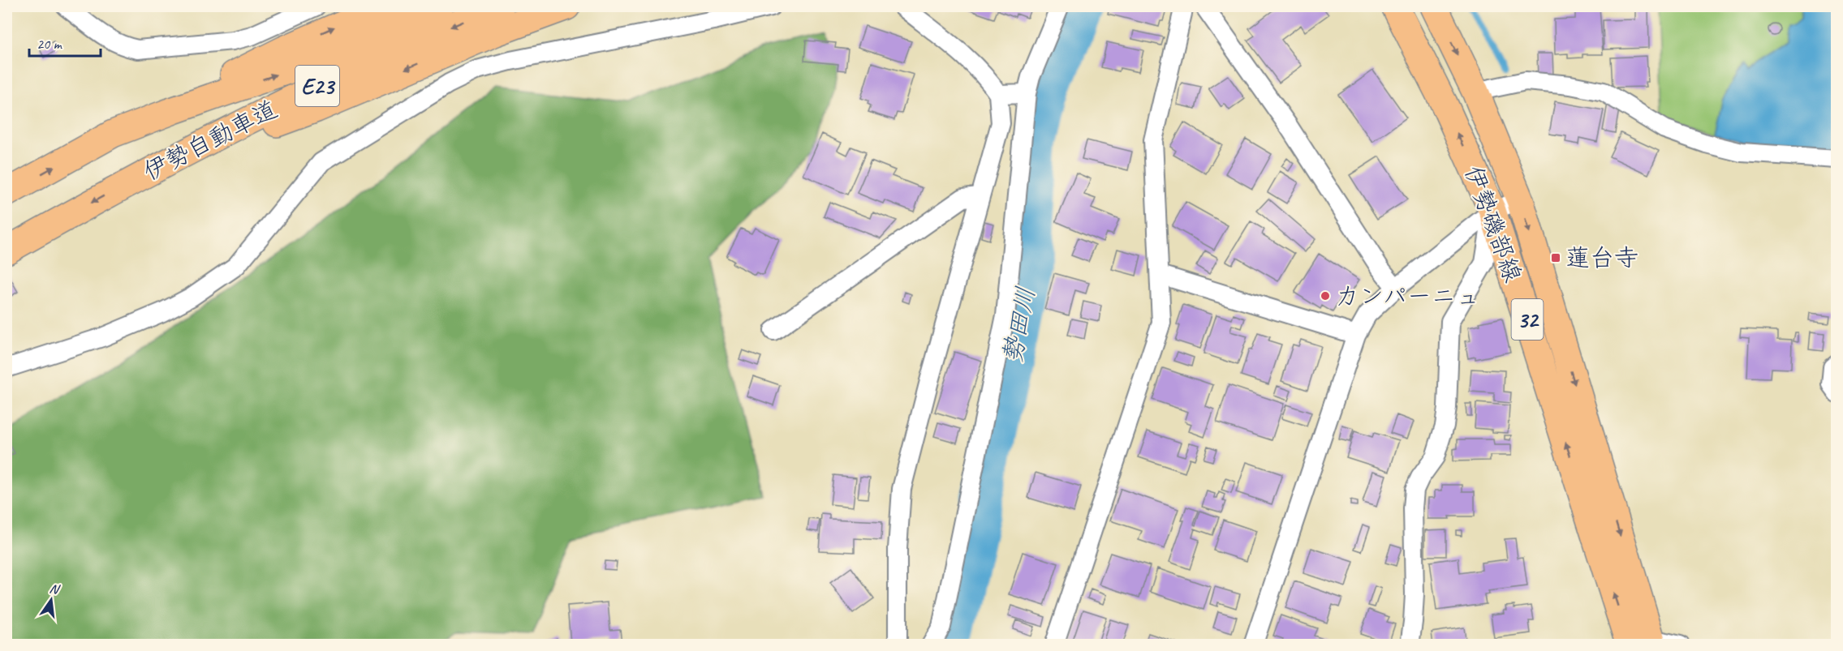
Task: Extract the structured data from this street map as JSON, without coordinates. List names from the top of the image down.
{
  "streets": {
    "main road": [
      "E23",
      "伊勢自動車道",
      "伊勢磯部線",
      "32"
    ]
  },
  "crossings": [
    ["E23", "伊勢自動車道"]
  ],
  "water": ["勢田川"],
  "places": {
    "transit": ["蓮台寺"],
    "other": ["カンパーニュ"]
  },
  "scale_bar": "20 m",
  "north": "top"
}
